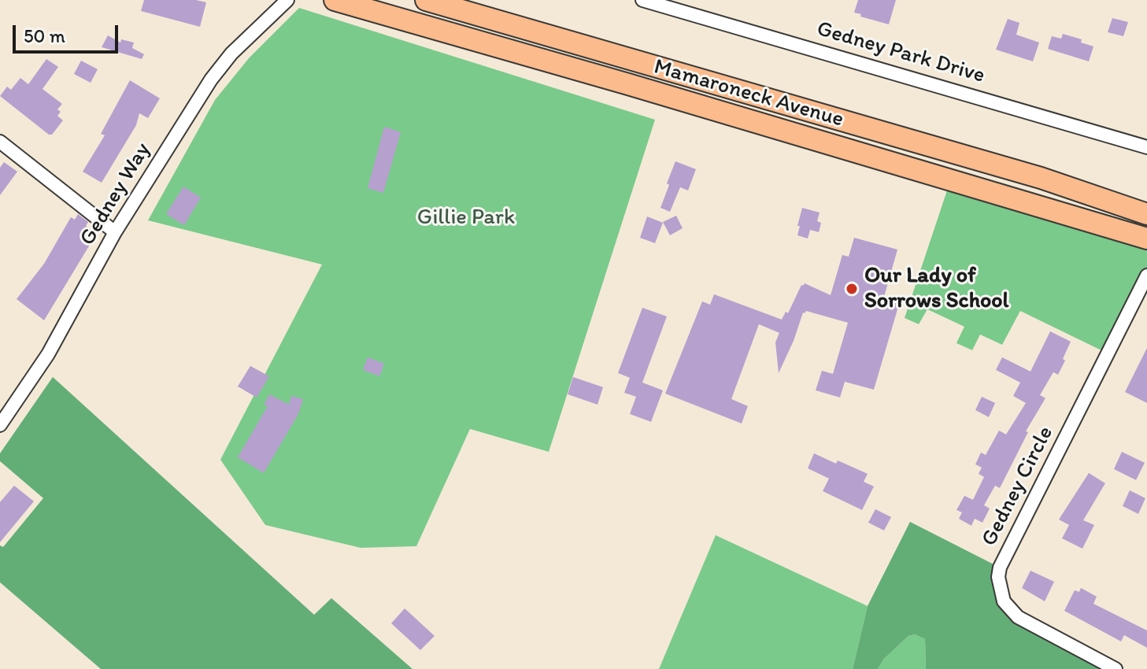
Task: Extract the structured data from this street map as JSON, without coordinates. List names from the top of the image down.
{
  "streets": {
    "main road": ["Mamaroneck Avenue"],
    "street": ["Gedney Park Drive", "Gedney Way", "Gedney Circle"]
  },
  "parks": ["Gillie Park"],
  "places": ["Our Lady of Sorrows School"],
  "scale_bar": "50 m"
}
